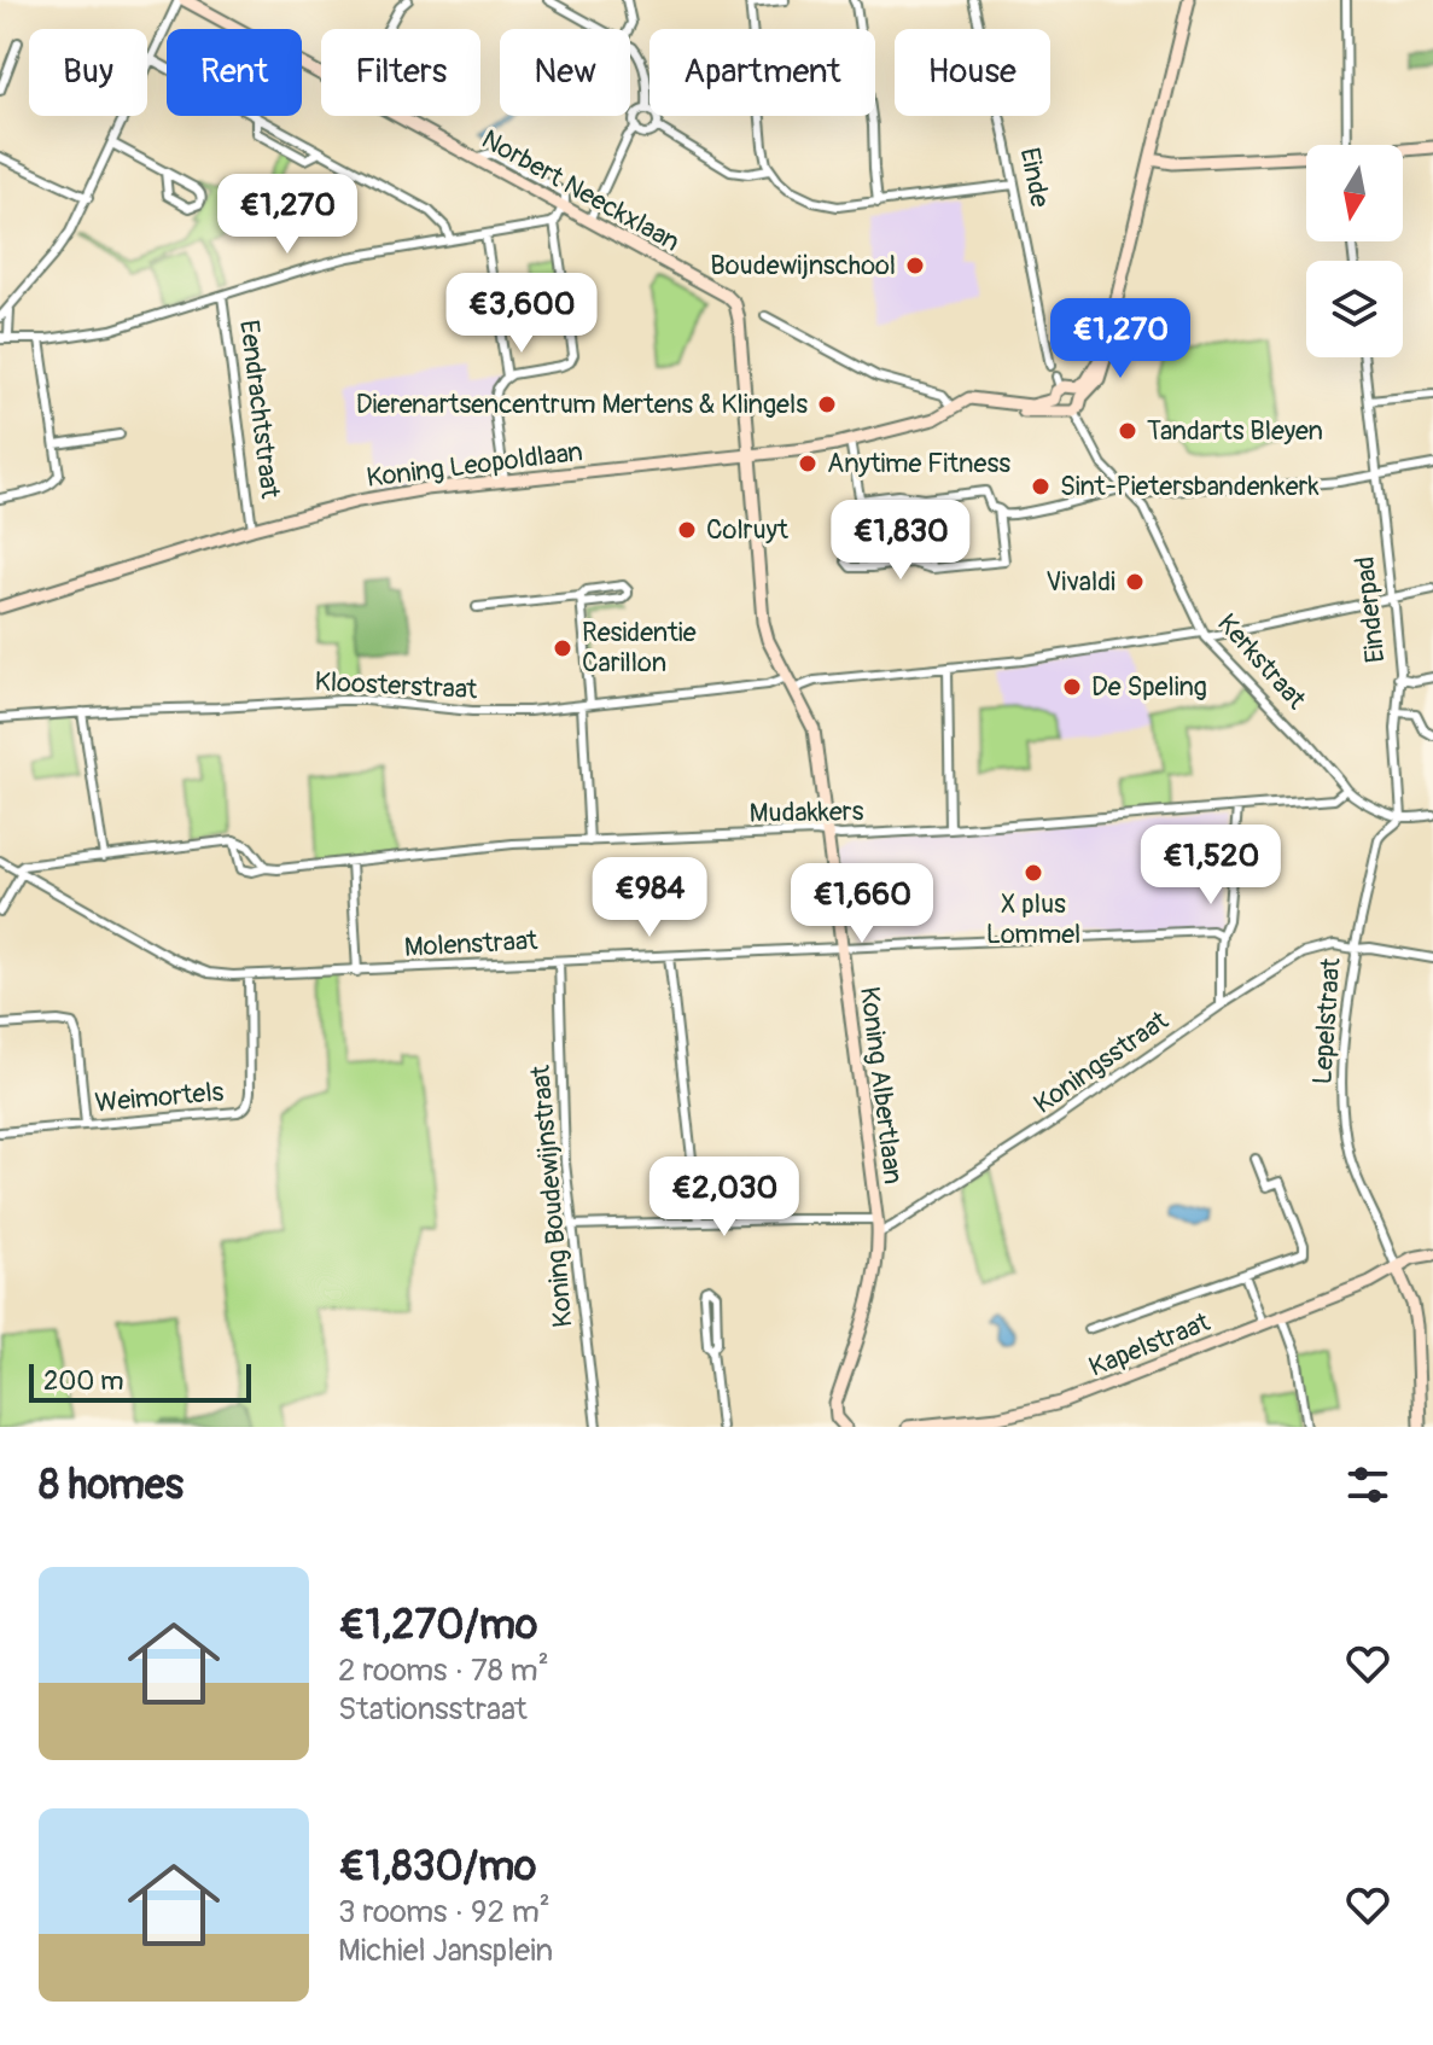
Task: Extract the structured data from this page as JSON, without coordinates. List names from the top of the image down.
{
  "streets": {
    "main road": [
      "Norbert Neeckxlaan",
      "Koning Leopoldlaan",
      "Lepelstraat",
      "Koning Albertlaan",
      "Kapelstraat"
    ],
    "street": [
      "Einde",
      "Eendrachtstraat",
      "Einderpad",
      "Kerkstraat",
      "Kloosterstraat",
      "Mudakkers",
      "Molenstraat",
      "Koningsstraat",
      "Weimortels",
      "Koning Boudewijnstraat"
    ]
  },
  "crossings": [
    ["Norbert Neeckxlaan", "Koning Albertlaan"],
    ["Eendrachtstraat", "Koning Leopoldlaan"],
    ["Koning Leopoldlaan", "Koning Albertlaan"],
    ["Einderpad", "Kerkstraat"],
    ["Einderpad", "Lepelstraat"],
    ["Kerkstraat", "Mudakkers"],
    ["Kerkstraat", "Lepelstraat"],
    ["Kloosterstraat", "Koning Albertlaan"],
    ["Mudakkers", "Koning Albertlaan"],
    ["Molenstraat", "Koning Albertlaan"],
    ["Molenstraat", "Weimortels"],
    ["Molenstraat", "Koning Boudewijnstraat"],
    ["Lepelstraat", "Koningsstraat"],
    ["Lepelstraat", "Kapelstraat"],
    ["Koningsstraat", "Koning Albertlaan"]
  ],
  "places": [
    "Boudewijnschool",
    "Dierenartsencentrum Mertens & Klingels",
    "Tandarts Bleyen",
    "Anytime Fitness",
    "Sint-Pietersbandenkerk",
    "Colruyt",
    "Vivaldi",
    "Residentie Carillon",
    "De Speling",
    "X plus Lommel"
  ],
  "scale_bar": "200 m",
  "north": "bottom",
  "page": {
    "chip": [
      "Buy",
      "Rent",
      "Filters",
      "New",
      "Apartment",
      "House"
    ],
    "price": [
      "€1,270",
      "€3,600",
      "€1,270",
      "€1,830",
      "€1,520",
      "€984",
      "€1,660",
      "€2,030"
    ],
    "scale": "200 m",
    "heading": "8 homes",
    "list": [
      {
        "name": "€1,270/mo",
        "note": "2 rooms · 78 m² · Stationsstraat"
      },
      {
        "name": "€1,830/mo",
        "note": "3 rooms · 92 m² · Michiel Jansplein"
      }
    ]
  }
}
